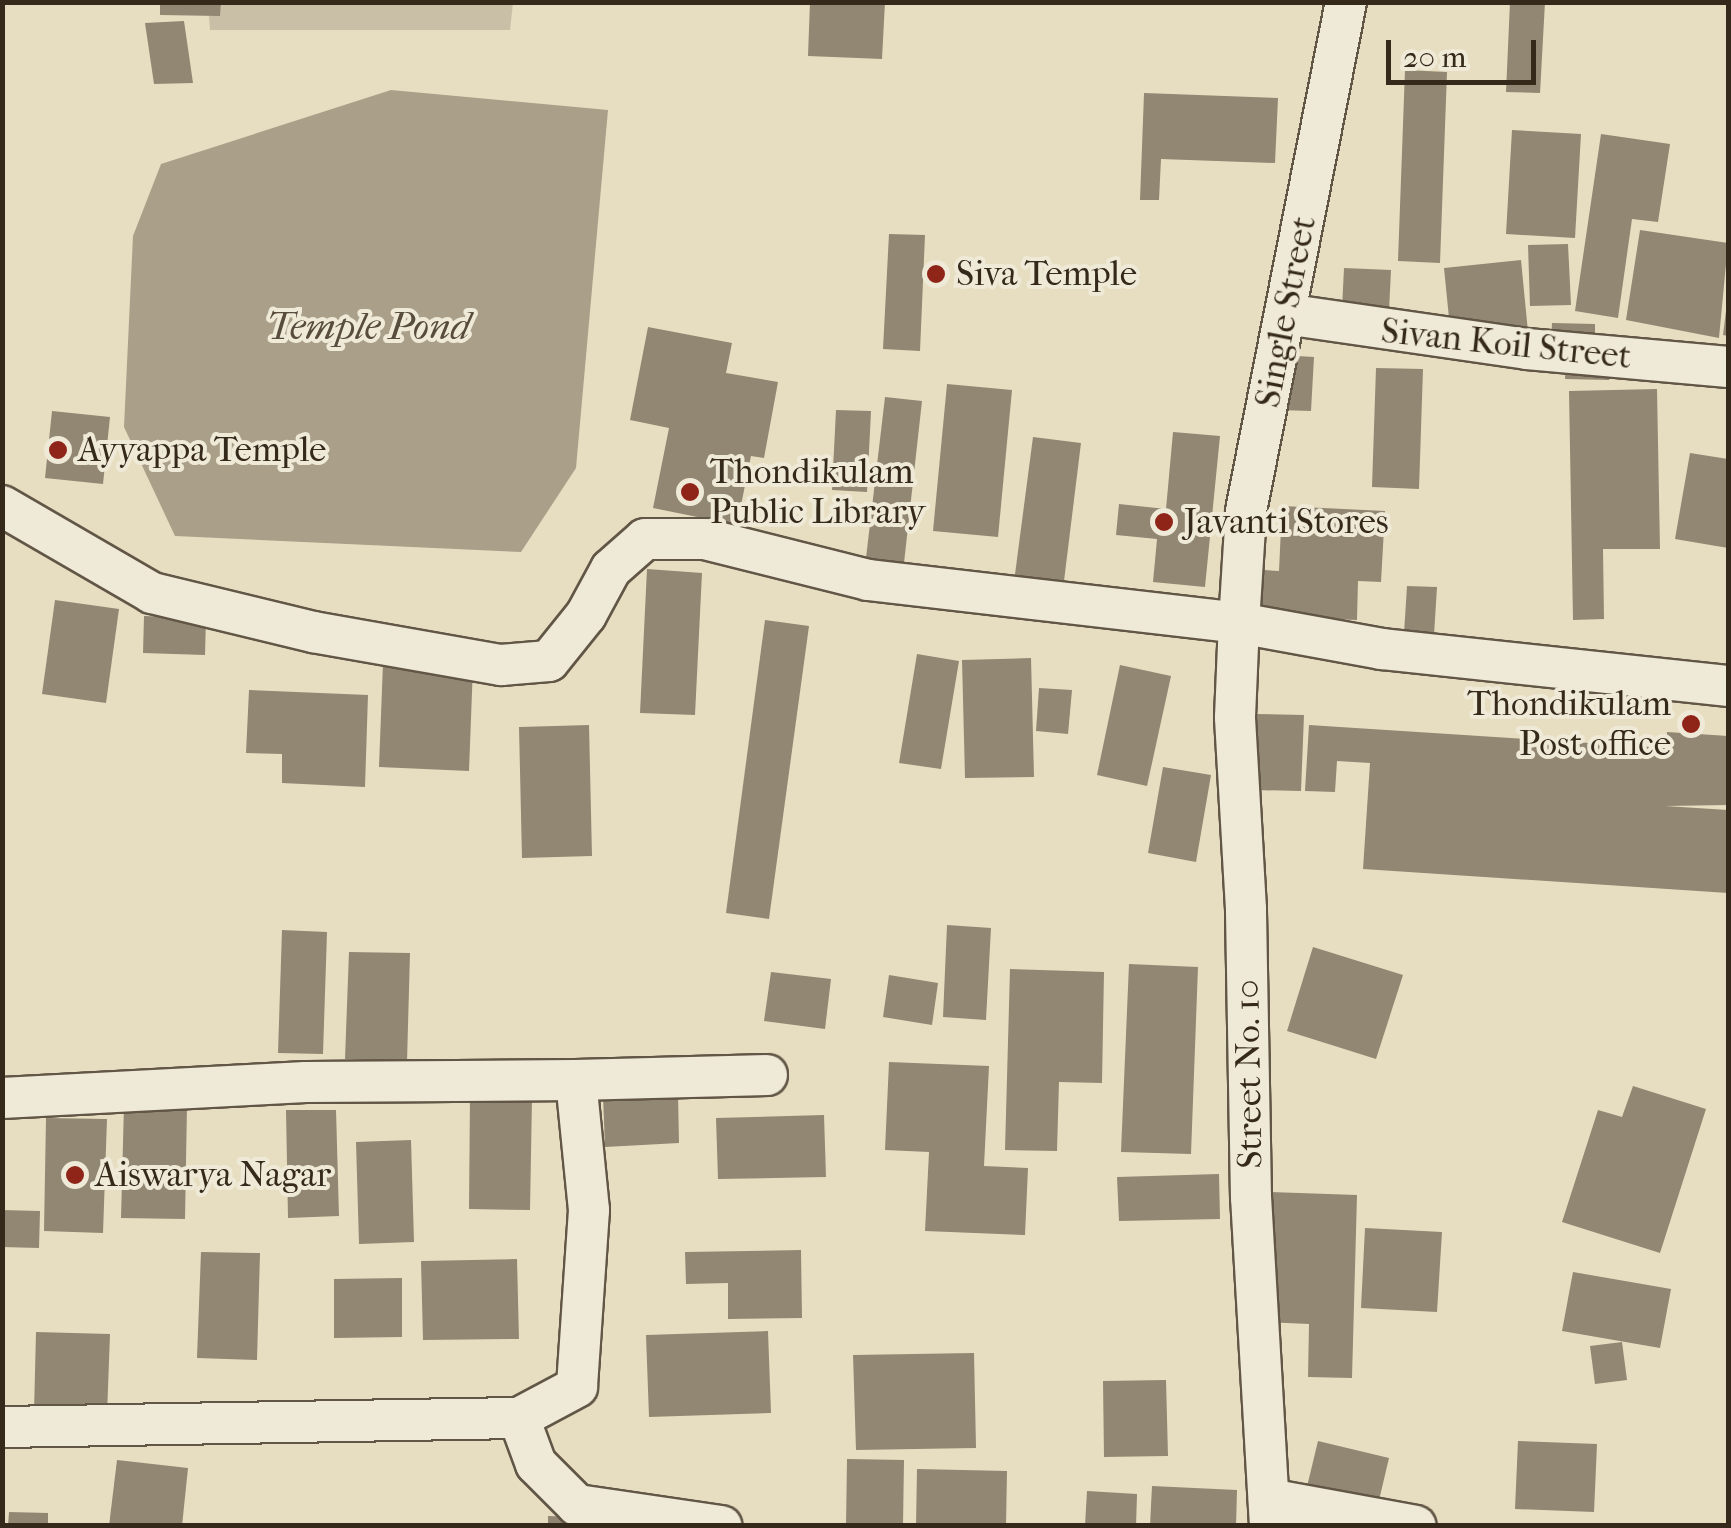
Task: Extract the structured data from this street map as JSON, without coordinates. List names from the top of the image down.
{
  "streets": {
    "street": ["Single Street", "Sivan Koil Street", "Street No. 10"]
  },
  "crossings": [
    ["Single Street", "Sivan Koil Street"],
    ["Single Street", "Street No. 10"]
  ],
  "water": ["Temple Pond"],
  "places": [
    "Siva Temple",
    "Ayyappa Temple",
    "Thondikulam Public Library",
    "Javanti Stores",
    "Thondikulam Post office",
    "Aiswarya Nagar"
  ],
  "scale_bar": "20 m"
}
